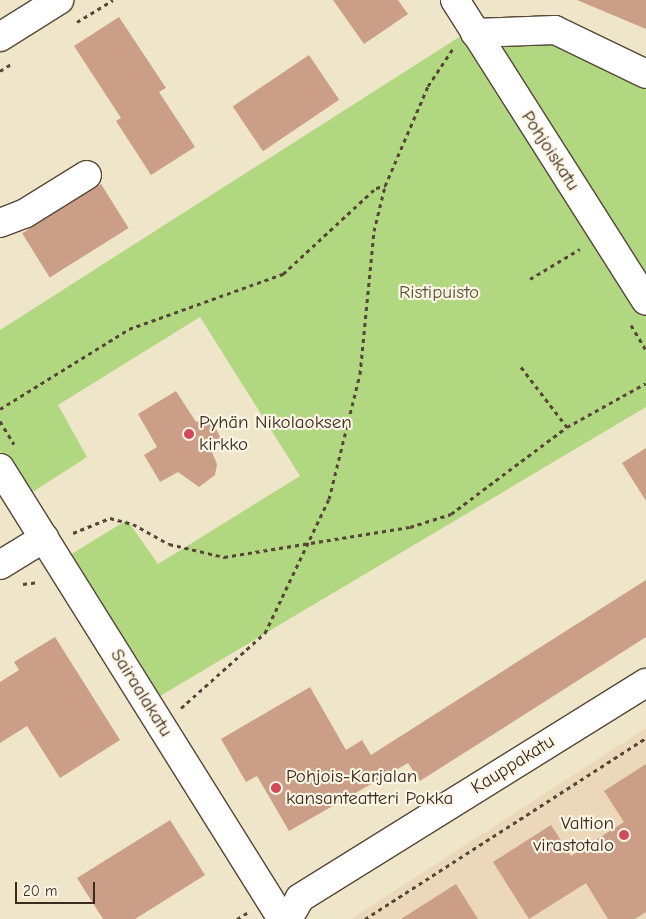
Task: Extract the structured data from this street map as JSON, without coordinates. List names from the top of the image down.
{
  "streets": {
    "street": ["Pohjoiskatu", "Sairaalakatu", "Kauppakatu"]
  },
  "parks": ["Ristipuisto"],
  "places": ["Pyhän Nikolaoksen kirkko", "Pohjois-Karjalan kansanteatteri Pokka", "Valtion virastotalo"],
  "scale_bar": "20 m"
}
